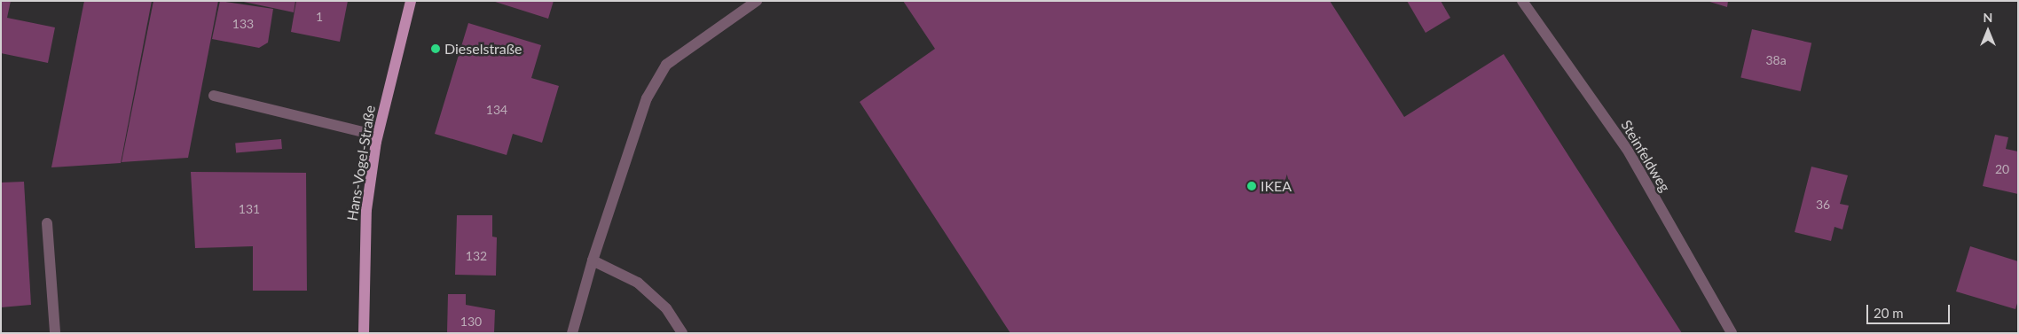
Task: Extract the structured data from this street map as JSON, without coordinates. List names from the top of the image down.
{
  "streets": {
    "main road": ["Hans-Vogel-Straße"],
    "street": ["Steinfeldweg"]
  },
  "places": ["Dieselstraße", "IKEA"],
  "house_numbers": [
    "1",
    "133",
    "38a",
    "134",
    "20",
    "36",
    "131",
    "132",
    "130"
  ],
  "scale_bar": "20 m",
  "north": "top"
}
